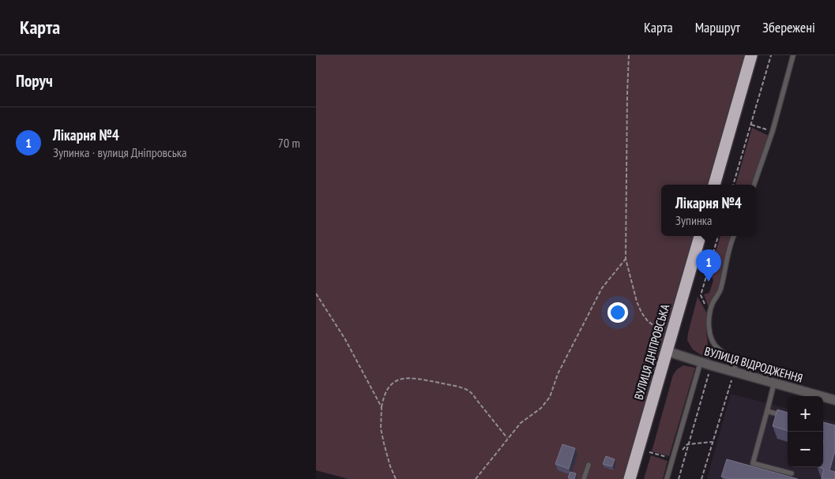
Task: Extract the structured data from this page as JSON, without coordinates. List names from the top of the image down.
{
  "streets": {
    "highway": ["ВУЛИЦЯ ДНІПРОВСЬКА"],
    "street": ["ВУЛИЦЯ ВІДРОДЖЕННЯ"]
  },
  "crossings": [
    ["ВУЛИЦЯ ДНІПРОВСЬКА", "ВУЛИЦЯ ВІДРОДЖЕННЯ"]
  ],
  "page": {
    "header": "Карта",
    "nav": ["Карта", "Маршрут", "Збережені"],
    "heading": "Поруч",
    "list": [
      {
        "mark": "1",
        "name": "Лікарня №4",
        "note": "Зупинка · вулиця Дніпровська",
        "value": "70 m"
      }
    ],
    "popup": ["Лікарня №4", "Зупинка"],
    "pins": "1",
    "map_buttons": ["+", "−"]
  }
}
